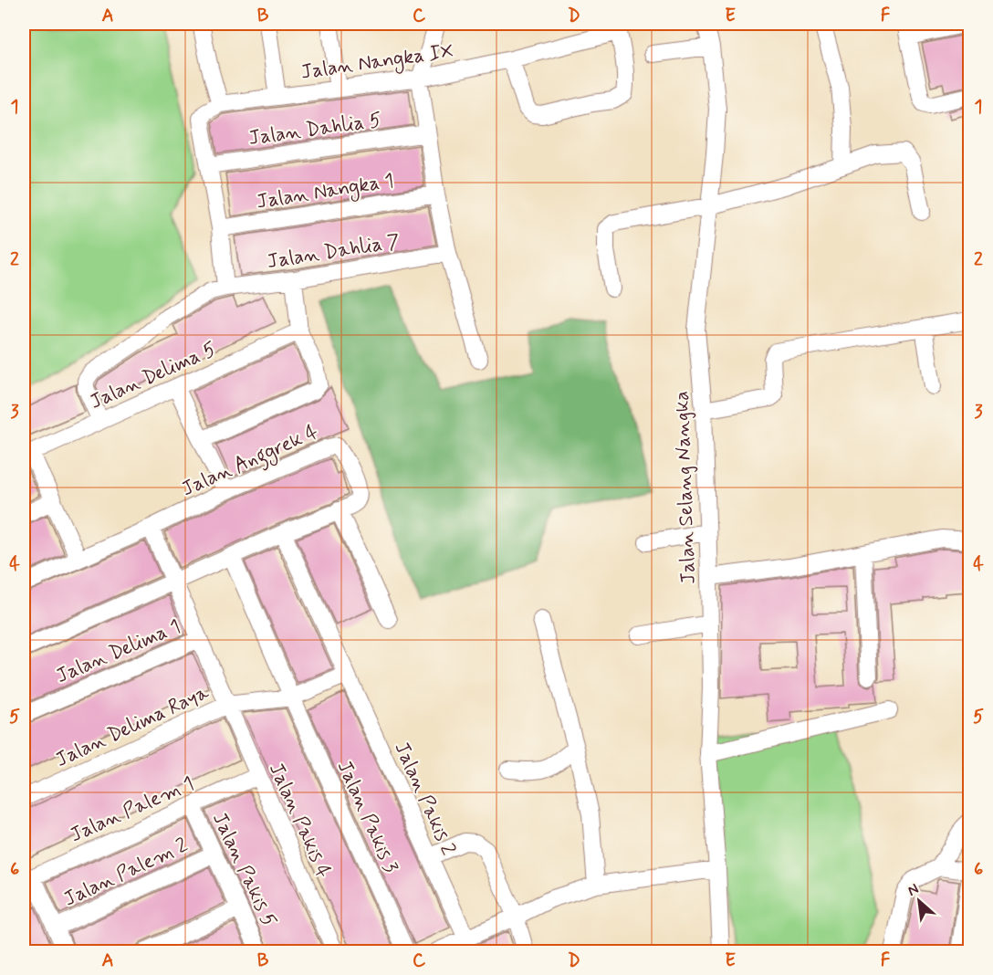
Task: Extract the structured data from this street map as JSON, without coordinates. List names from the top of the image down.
{
  "streets": {
    "street": [
      "Jalan Nangka IX",
      "Jalan Dahlia 5",
      "Jalan Nangka 1",
      "Jalan Dahlia 7",
      "Jalan Delima 5",
      "Jalan Anggrek 4",
      "Jalan Selang Nangka",
      "Jalan Delima 1",
      "Jalan Delima Raya",
      "Jalan Pakis 2",
      "Jalan Palem 1",
      "Jalan Pakis 3",
      "Jalan Pakis 4",
      "Jalan Pakis 5",
      "Jalan Palem 2"
    ]
  },
  "crossings": [
    ["Jalan Dahlia 7", "Jalan Delima 5"],
    ["Jalan Anggrek 4", "Jalan Pakis 2"],
    ["Jalan Anggrek 4", "Jalan Pakis 3"],
    ["Jalan Anggrek 4", "Jalan Pakis 4"],
    ["Jalan Delima 1", "Jalan Pakis 4"],
    ["Jalan Delima Raya", "Jalan Pakis 2"],
    ["Jalan Delima Raya", "Jalan Pakis 3"],
    ["Jalan Delima Raya", "Jalan Pakis 4"],
    ["Jalan Palem 1", "Jalan Pakis 4"],
    ["Jalan Palem 1", "Jalan Pakis 5"],
    ["Jalan Pakis 5", "Jalan Palem 2"]
  ],
  "north": "top left",
  "grid": {
    "columns": [
      "A",
      "B",
      "C",
      "D",
      "E",
      "F"
    ],
    "rows": [
      "1",
      "2",
      "3",
      "4",
      "5",
      "6"
    ]
  }
}
